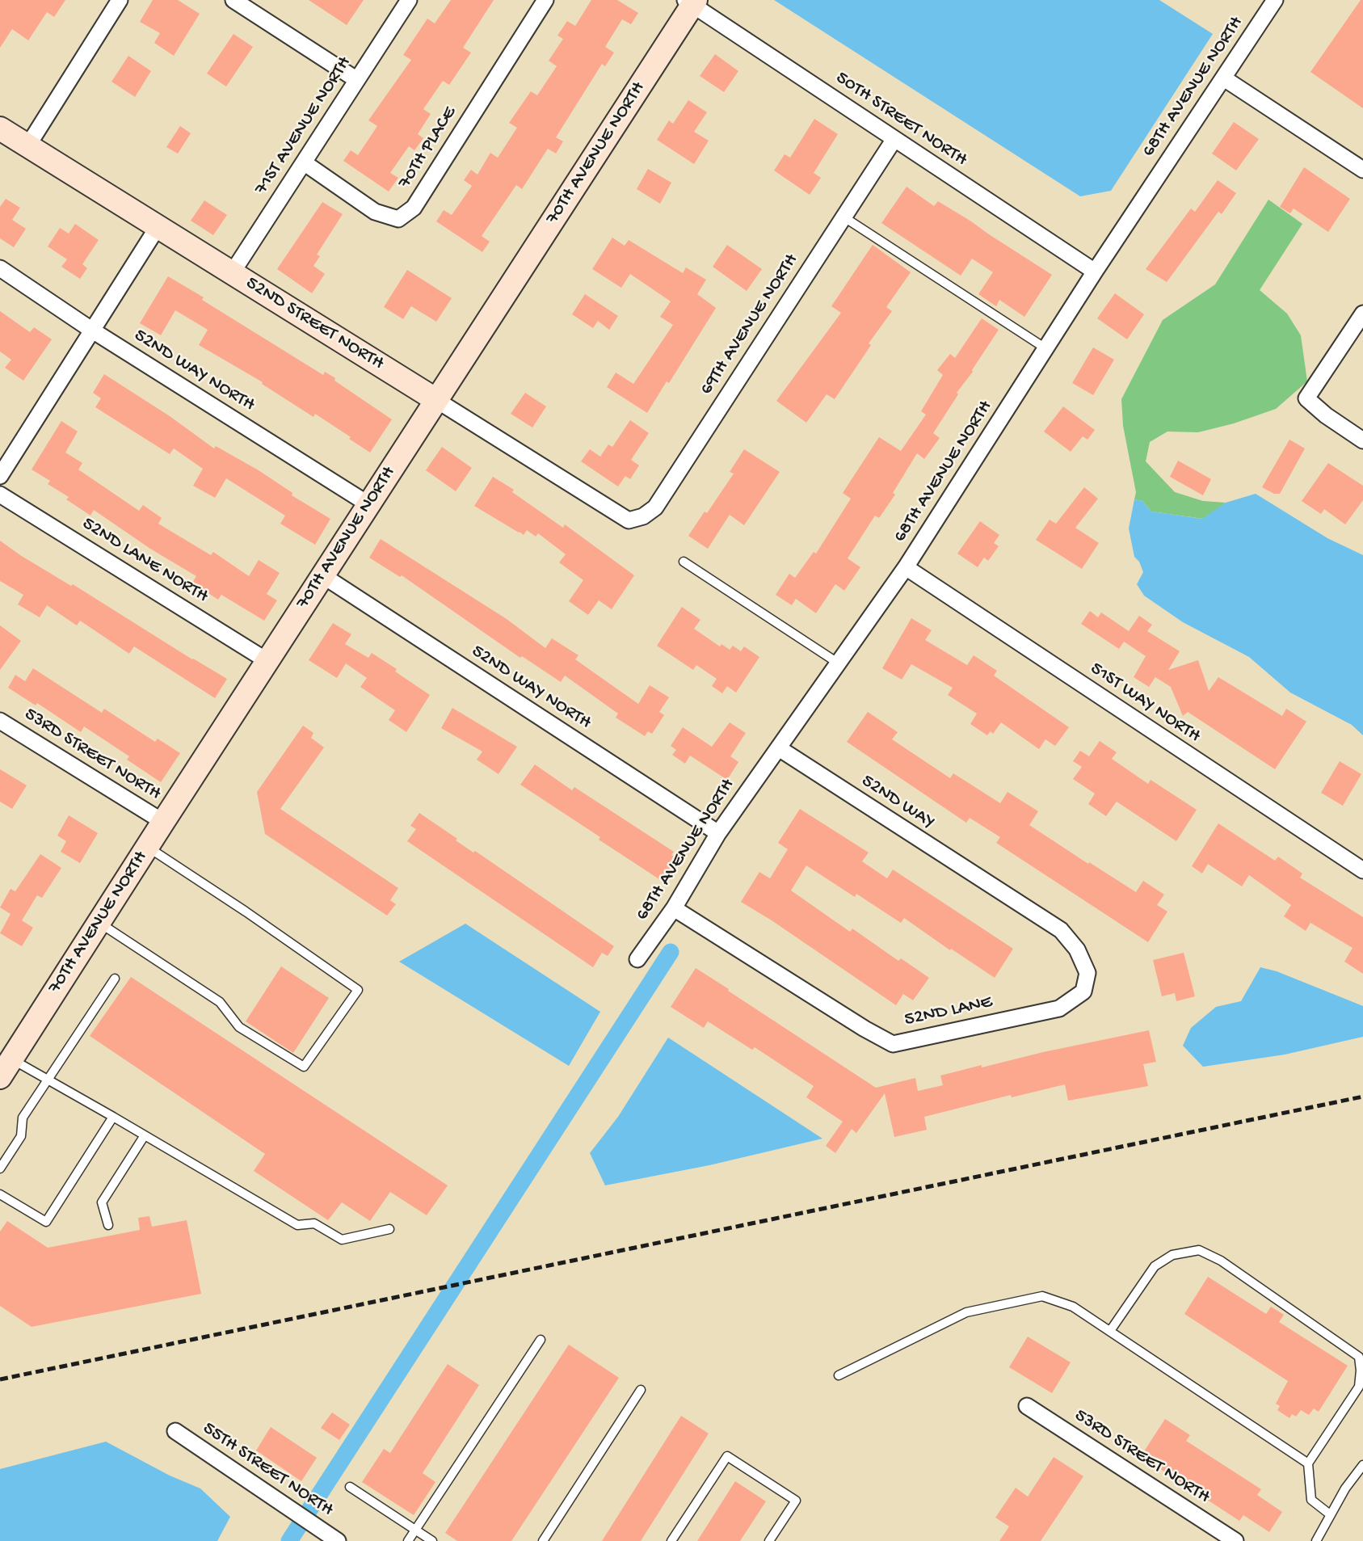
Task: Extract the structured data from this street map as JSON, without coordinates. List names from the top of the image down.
{
  "streets": {
    "street": [
      "68TH AVENUE NORTH",
      "50TH STREET NORTH",
      "71ST AVENUE NORTH",
      "70TH PLACE",
      "70TH AVENUE NORTH",
      "52ND STREET NORTH",
      "69TH AVENUE NORTH",
      "52ND WAY NORTH",
      "52ND LANE NORTH",
      "51ST WAY NORTH",
      "53RD STREET NORTH",
      "52ND WAY",
      "52ND LANE",
      "55TH STREET NORTH"
    ]
  },
  "crossings": [
    ["68TH AVENUE NORTH", "50TH STREET NORTH"],
    ["68TH AVENUE NORTH", "52ND WAY NORTH"],
    ["68TH AVENUE NORTH", "51ST WAY NORTH"],
    ["68TH AVENUE NORTH", "52ND WAY"],
    ["68TH AVENUE NORTH", "52ND LANE"],
    ["50TH STREET NORTH", "70TH AVENUE NORTH"],
    ["50TH STREET NORTH", "69TH AVENUE NORTH"],
    ["71ST AVENUE NORTH", "70TH PLACE"],
    ["71ST AVENUE NORTH", "52ND STREET NORTH"],
    ["70TH AVENUE NORTH", "52ND STREET NORTH"],
    ["70TH AVENUE NORTH", "52ND WAY NORTH"],
    ["70TH AVENUE NORTH", "52ND LANE NORTH"],
    ["70TH AVENUE NORTH", "53RD STREET NORTH"],
    ["52ND STREET NORTH", "69TH AVENUE NORTH"],
    ["52ND WAY", "52ND LANE"]
  ]
}
